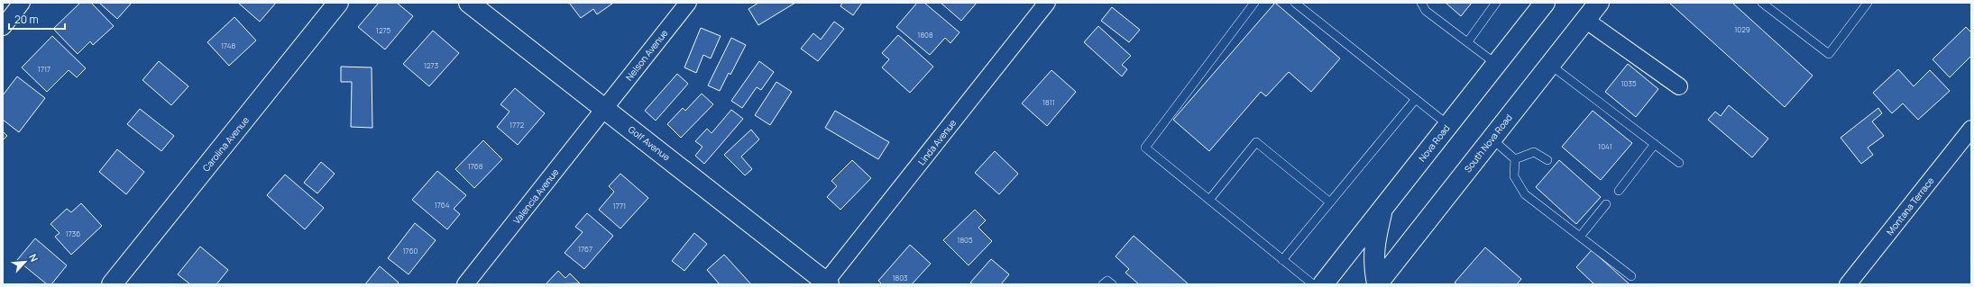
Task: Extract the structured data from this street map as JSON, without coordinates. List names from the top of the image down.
{
  "streets": {
    "street": [
      "Nelson Avenue",
      "Linda Avenue",
      "Golf Avenue",
      "Nova Road",
      "South Nova Road",
      "Carolina Avenue",
      "Valencia Avenue",
      "Montana Terrace"
    ]
  },
  "crossings": [
    ["Nelson Avenue", "Golf Avenue"],
    ["Nelson Avenue", "Valencia Avenue"],
    ["Linda Avenue", "Golf Avenue"],
    ["Golf Avenue", "Valencia Avenue"]
  ],
  "house_numbers": [
    "1029",
    "1275",
    "1808",
    "1748",
    "1273",
    "1717",
    "1035",
    "1811",
    "1772",
    "1041",
    "1768",
    "1764",
    "1771",
    "1736",
    "1805",
    "1767",
    "1760",
    "1803"
  ],
  "scale_bar": "20 m",
  "north": "top right"
}
